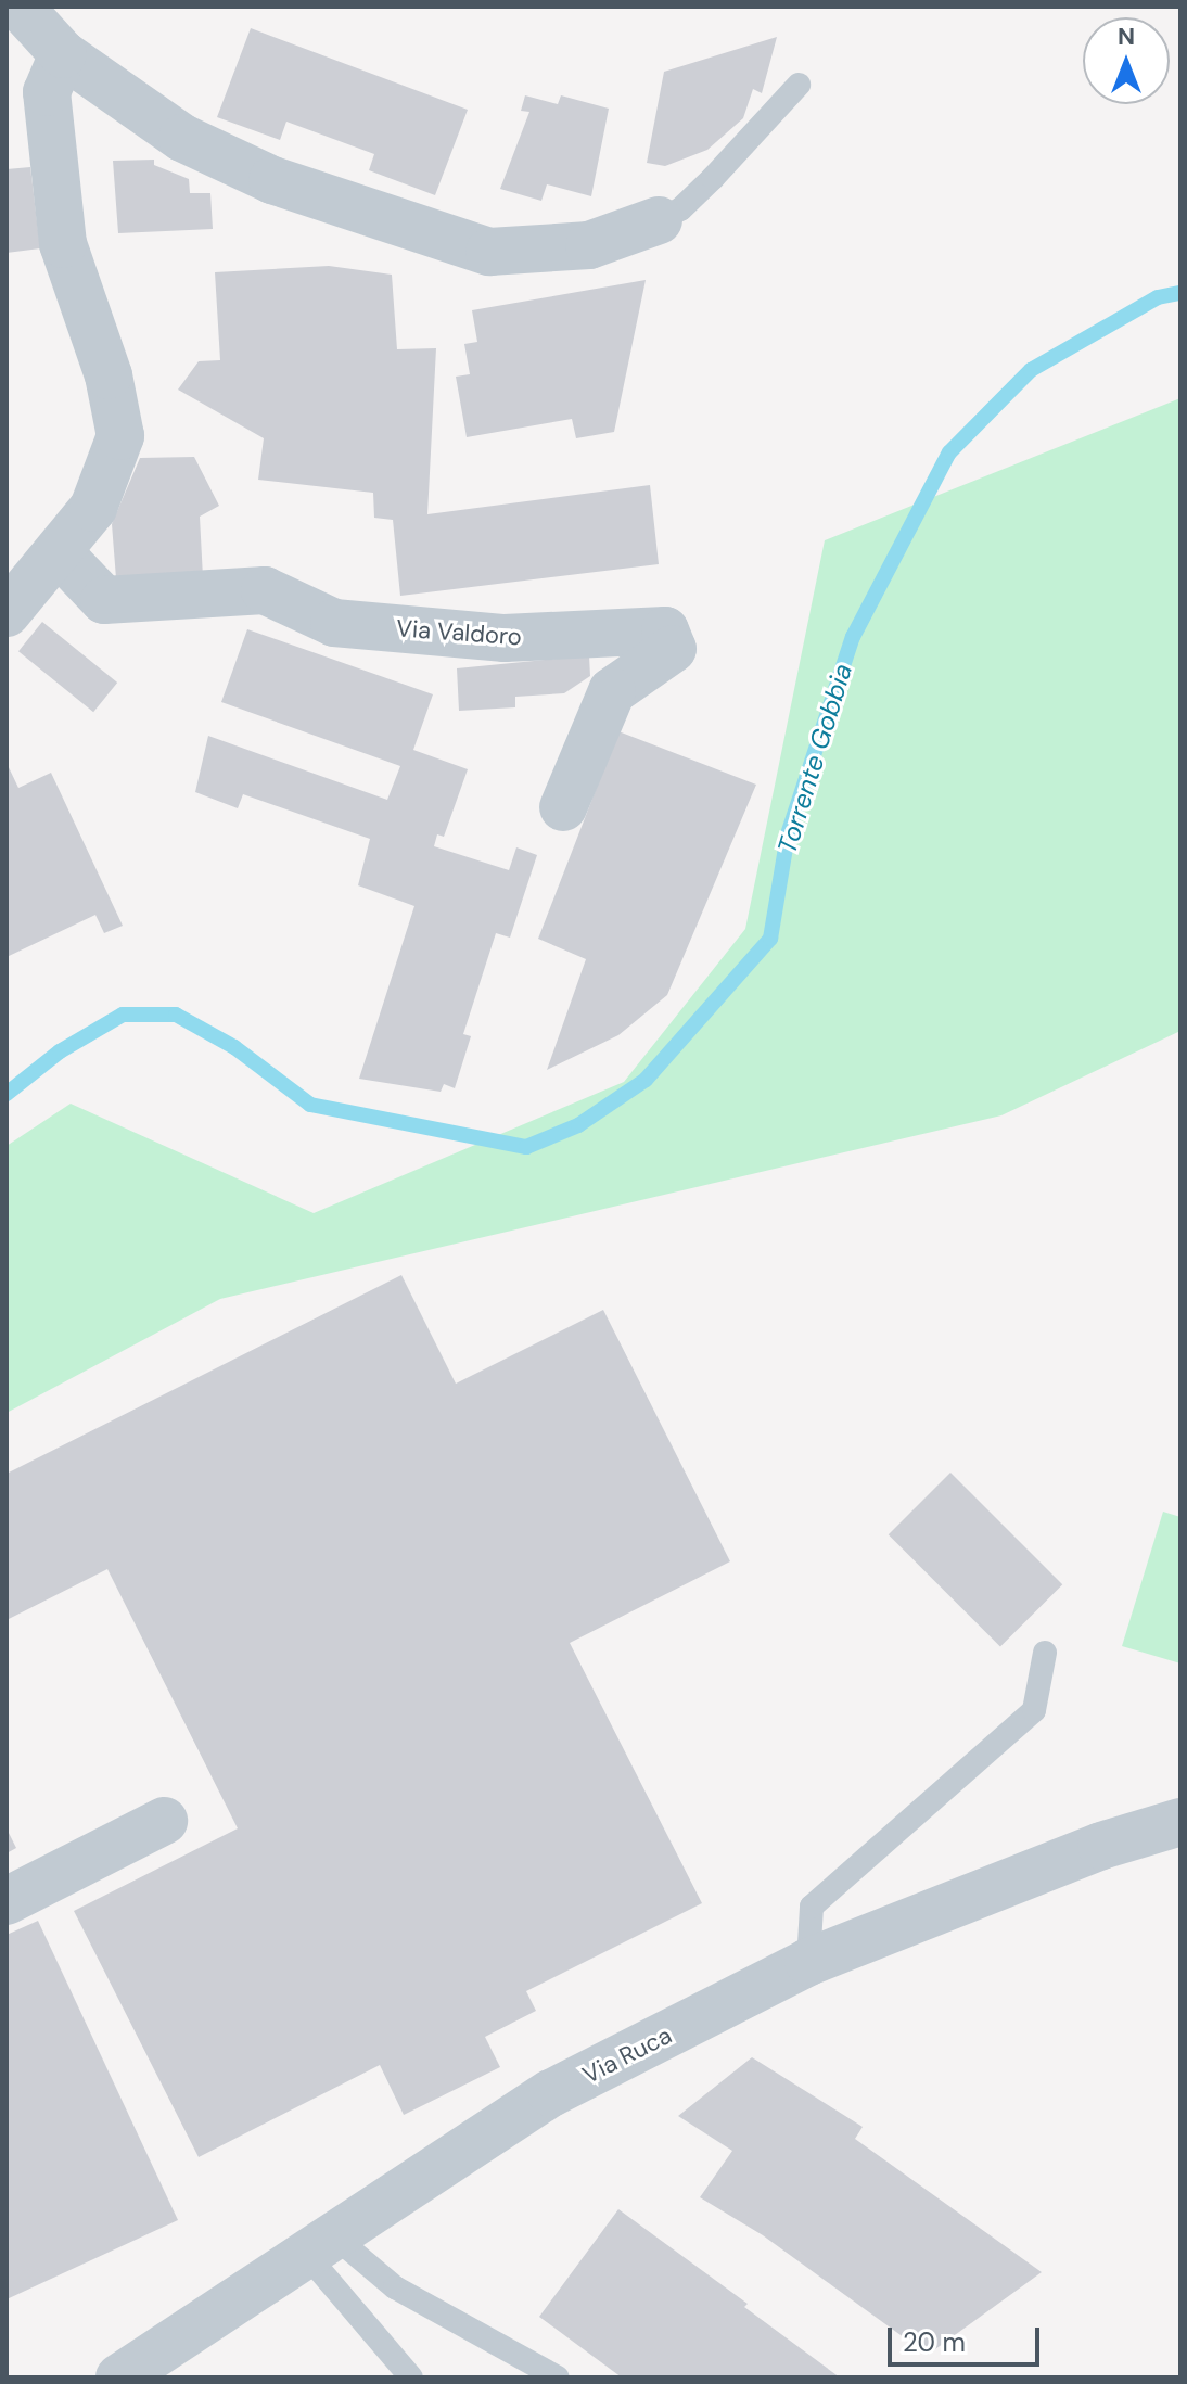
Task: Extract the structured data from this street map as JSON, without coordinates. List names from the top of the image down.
{
  "streets": {
    "street": ["Via Valdoro", "Via Ruca"]
  },
  "water": ["Torrente Gobbia"],
  "scale_bar": "20 m",
  "north": "top"
}
